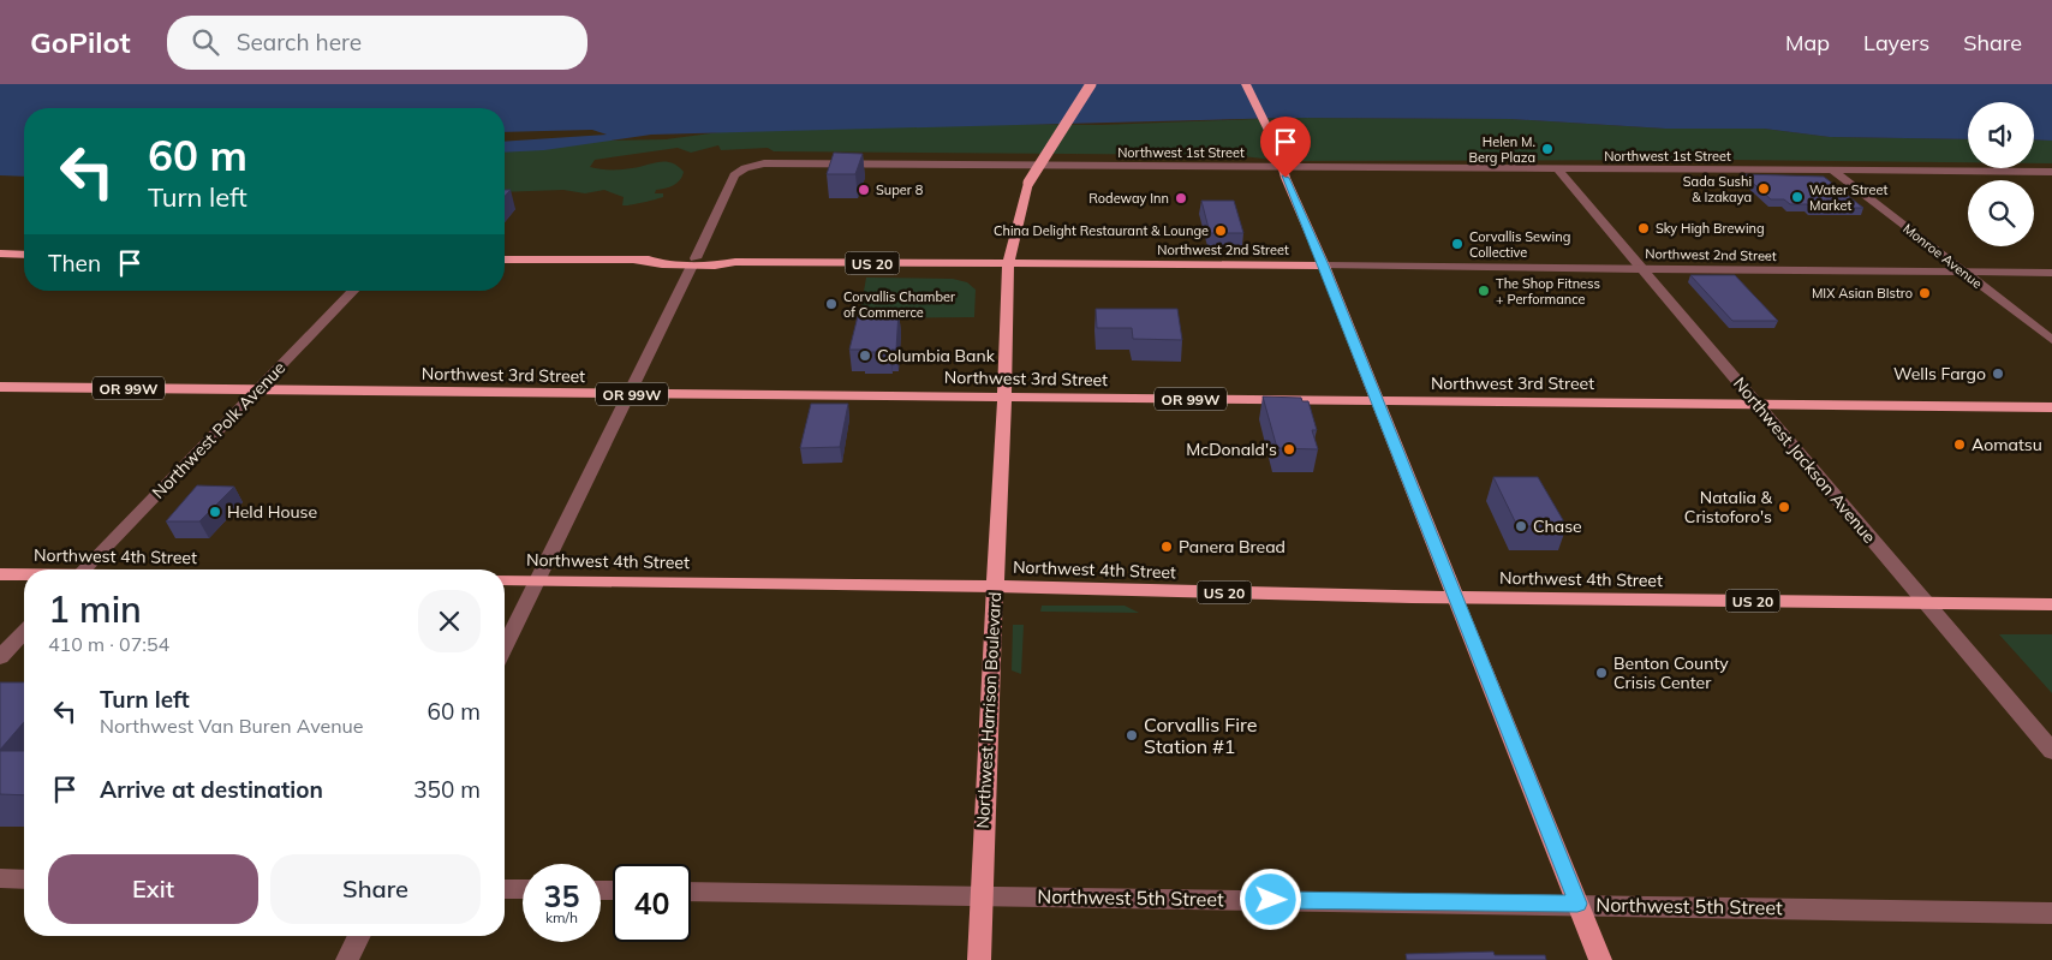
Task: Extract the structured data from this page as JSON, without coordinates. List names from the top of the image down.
{
  "streets": {
    "highway": [
      "Northwest 2nd Street",
      "US 20",
      "Northwest 3rd Street",
      "OR 99W",
      "Northwest 4th Street",
      "Northwest Harrison Boulevard"
    ],
    "street": [
      "Northwest 1st Street",
      "Monroe Avenue",
      "Northwest Polk Avenue",
      "Northwest Jackson Avenue",
      "Northwest 5th Street"
    ]
  },
  "crossings": [
    ["Northwest 1st Street", "Northwest 2nd Street"],
    ["Northwest 1st Street", "Monroe Avenue"],
    ["Northwest 1st Street", "Northwest Jackson Avenue"],
    ["Northwest 2nd Street", "Monroe Avenue"],
    ["Northwest 2nd Street", "Northwest Jackson Avenue"],
    ["Northwest 2nd Street", "Northwest Harrison Boulevard"],
    ["Northwest 3rd Street", "Northwest Polk Avenue"],
    ["Northwest 3rd Street", "Northwest Jackson Avenue"],
    ["Northwest 3rd Street", "Northwest Harrison Boulevard"],
    ["Northwest Jackson Avenue", "Northwest 4th Street"],
    ["Northwest 4th Street", "Northwest Harrison Boulevard"],
    ["Northwest Harrison Boulevard", "Northwest 5th Street"]
  ],
  "places": [
    "Helen M. Berg Plaza",
    "Sada Sushi & Izakaya",
    "Super 8",
    "Water Street Market",
    "Rodeway Inn",
    "Sky High Brewing",
    "China Delight Restaurant & Lounge",
    "Corvallis Sewing Collective",
    "The Shop Fitness + Performance",
    "MIX Asian BIstro",
    "Corvallis Chamber of Commerce",
    "Columbia Bank",
    "Wells Fargo",
    "Aomatsu",
    "McDonald's",
    "Natalia & Cristoforo's",
    "Held House",
    "Chase",
    "Panera Bread",
    "Benton County Crisis Center",
    "Corvallis Fire Station #1"
  ],
  "page": {
    "header": "GoPilot",
    "search": "Search here",
    "nav": ["Map", "Layers", "Share"],
    "turn": ["60 m", "Turn left"],
    "then": "Then",
    "heading": ["1 min", "410 m · 07:54"],
    "list": [
      {
        "name": "Turn left",
        "note": "Northwest Van Buren Avenue",
        "value": "60 m"
      },
      {
        "name": "Arrive at destination",
        "value": "350 m"
      }
    ],
    "buttons": ["Exit", "Share"],
    "speed": "35 km/h",
    "limit": "40"
  }
}
